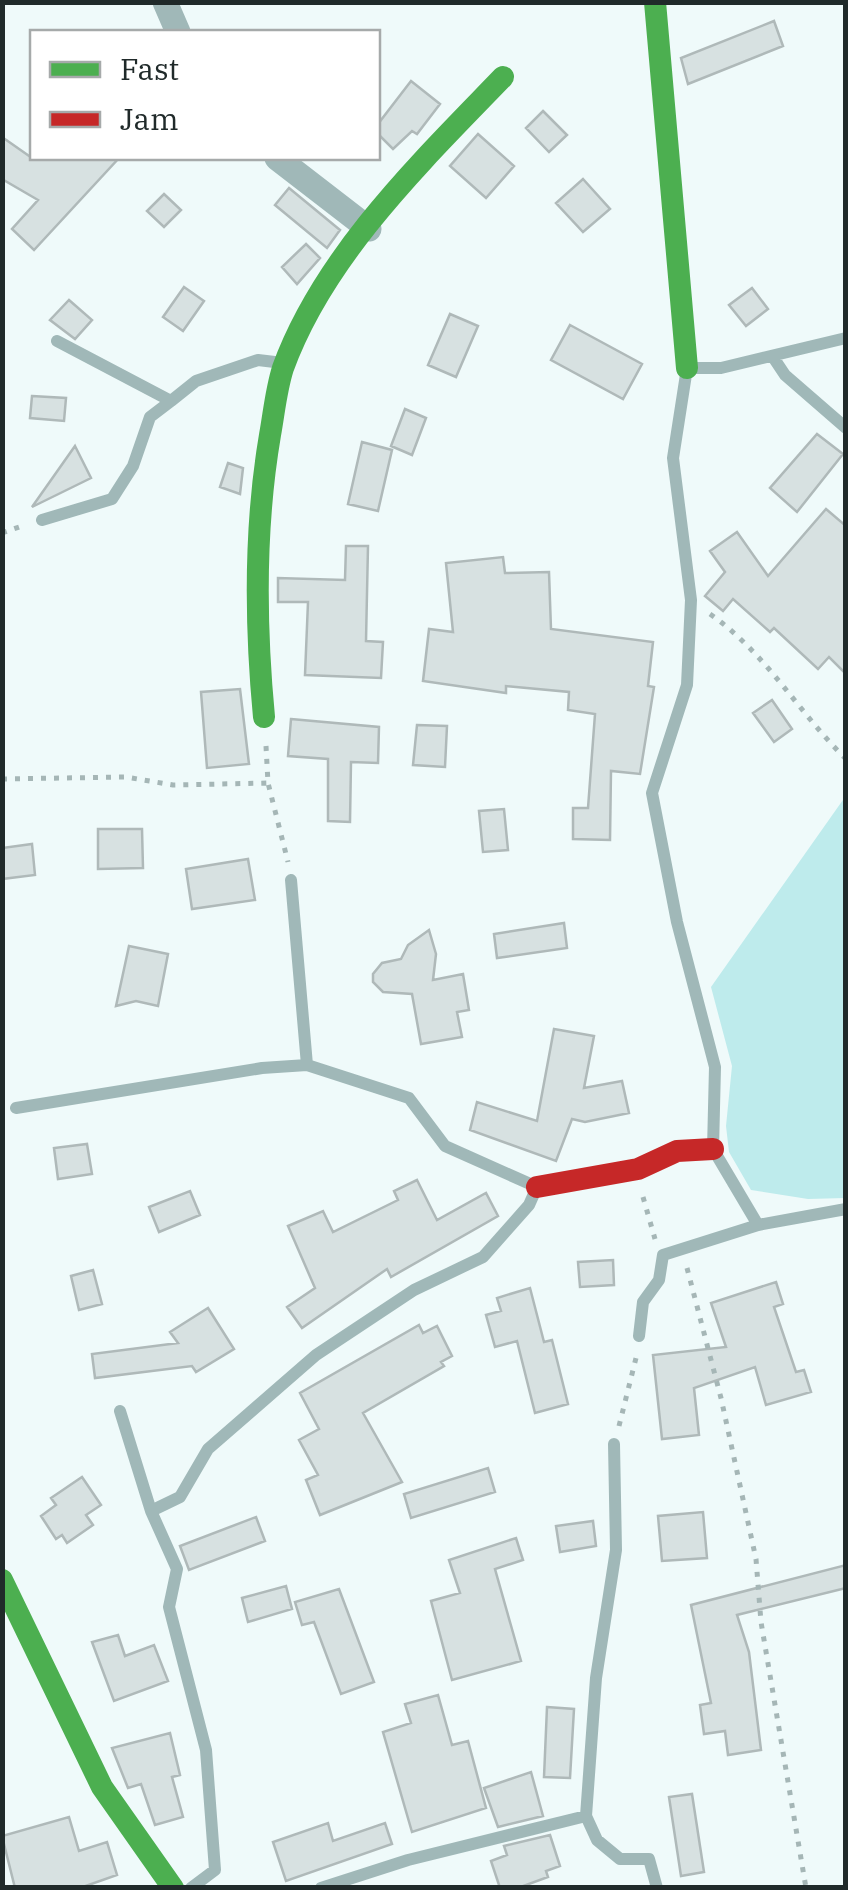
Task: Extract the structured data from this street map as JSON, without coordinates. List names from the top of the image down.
{
  "legend": ["Fast", "Jam"]
}
